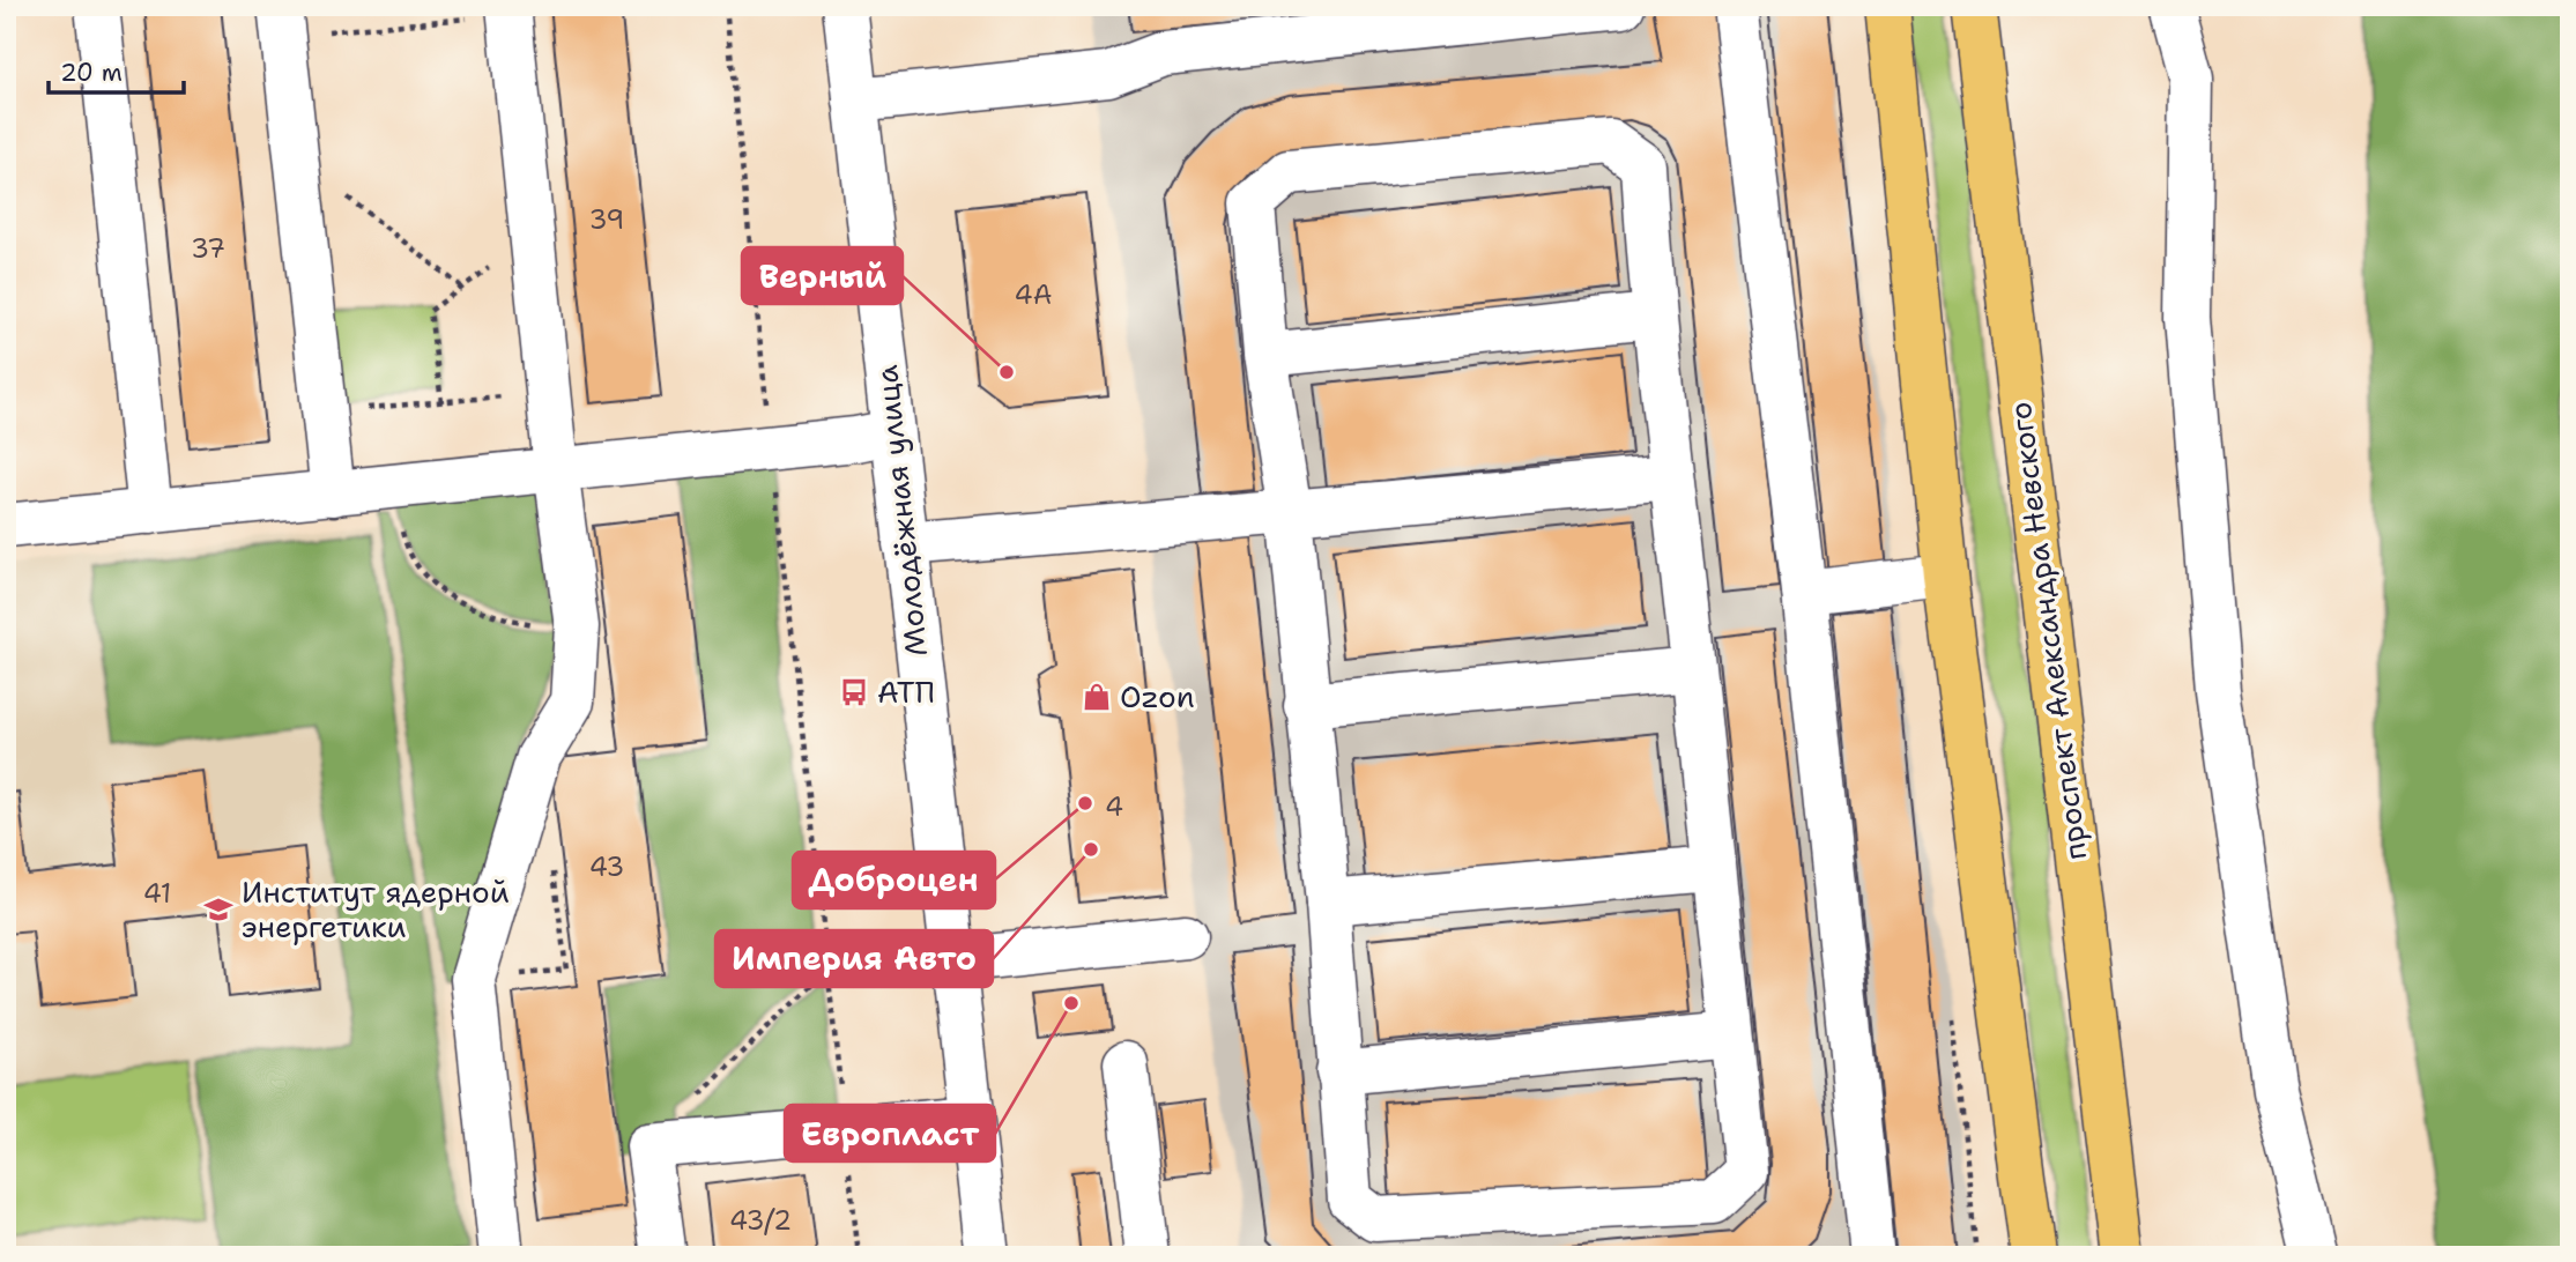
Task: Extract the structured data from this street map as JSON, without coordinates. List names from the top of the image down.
{
  "streets": {
    "main road": ["проспект Александра Невского"],
    "street": ["Молодёжная улица"]
  },
  "places": {
    "other": [
      "Верный",
      "Доброцен",
      "Империя Авто",
      "Европласт"
    ],
    "bus stop": ["АТП"],
    "shop": ["Ozon"],
    "school or university": ["Институт ядерной энергетики"]
  },
  "house_numbers": [
    "39",
    "37",
    "4А",
    "4",
    "43",
    "41",
    "43/2"
  ],
  "scale_bar": "20 m"
}
